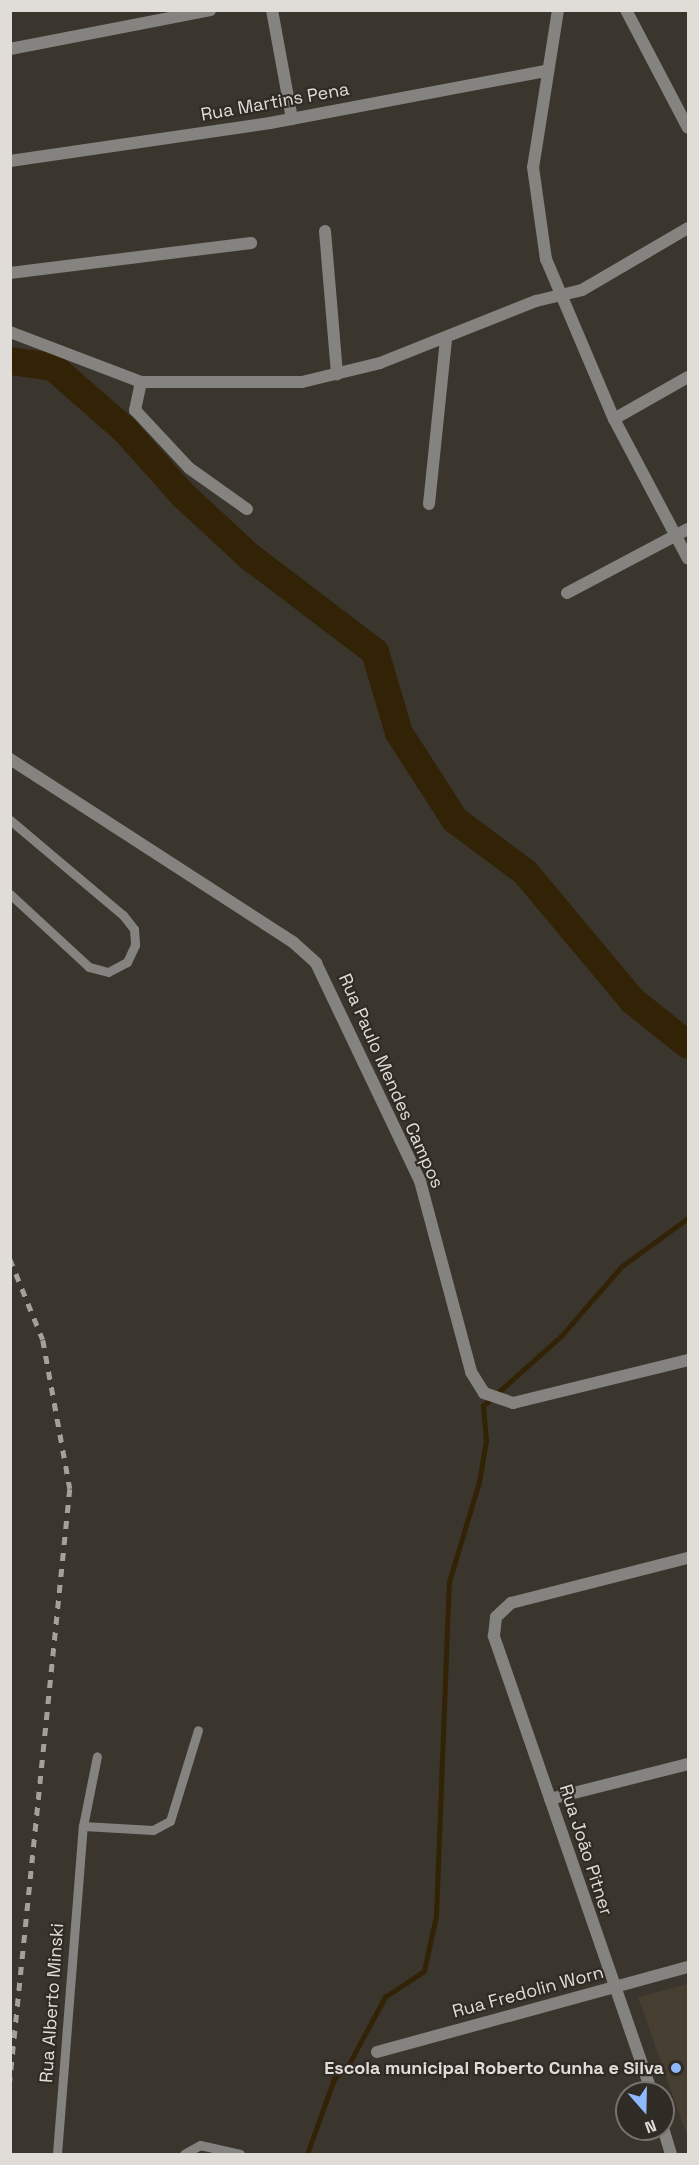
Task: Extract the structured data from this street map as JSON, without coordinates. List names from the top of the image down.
{
  "streets": {
    "street": [
      "Rua Martins Pena",
      "Rua Paulo Mendes Campos",
      "Rua João Pitner",
      "Rua Fredolin Worn"
    ],
    "lane": ["Rua Alberto Minski"]
  },
  "crossings": [
    ["Rua João Pitner", "Rua Fredolin Worn"]
  ],
  "places": ["Escola municipal Roberto Cunha e Silva"],
  "north": "bottom"
}
